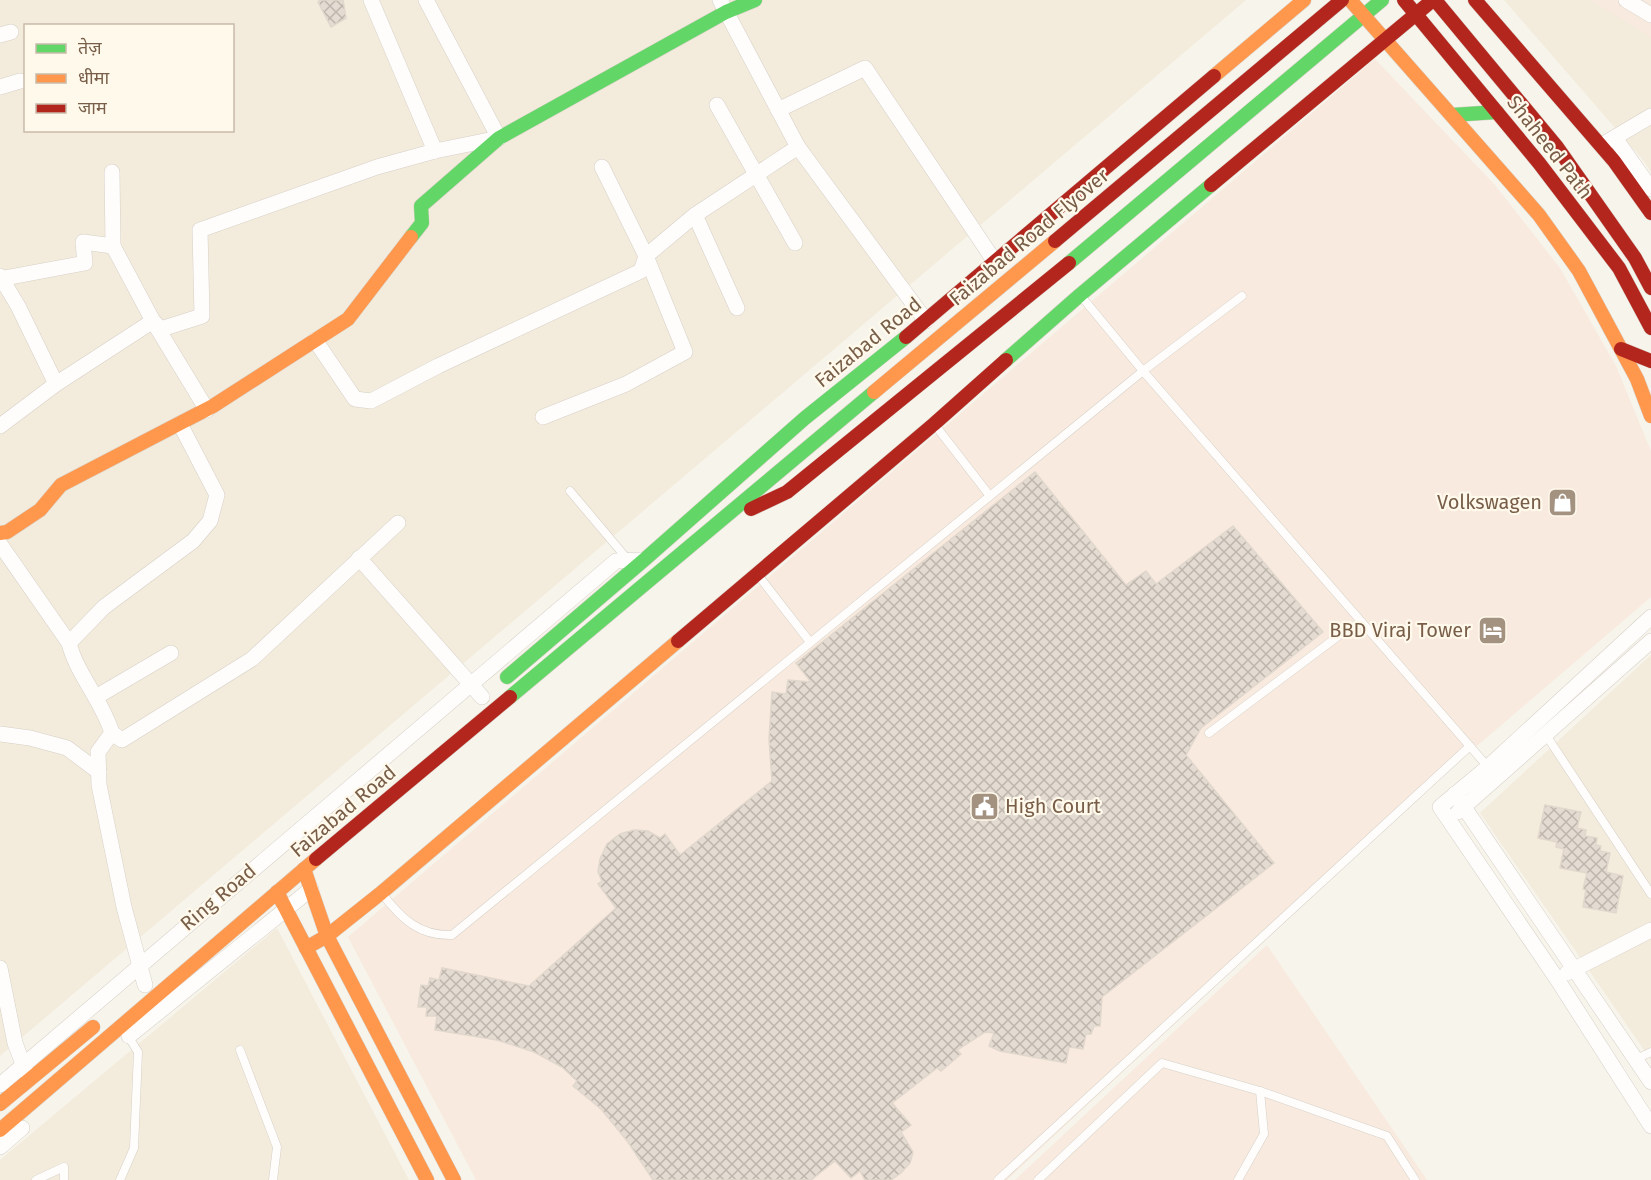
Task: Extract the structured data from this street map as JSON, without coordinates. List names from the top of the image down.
{
  "streets": {
    "main road": ["Shaheed Path", "Faizabad Road Flyover", "Faizabad Road"]
  },
  "crossings": [
    ["Faizabad Road Flyover", "Faizabad Road"]
  ],
  "places": {
    "shop": ["Volkswagen"],
    "hotel": ["BBD Viraj Tower"],
    "public building": ["High Court"]
  },
  "legend": ["तेज़", "धीमा", "जाम"]
}
